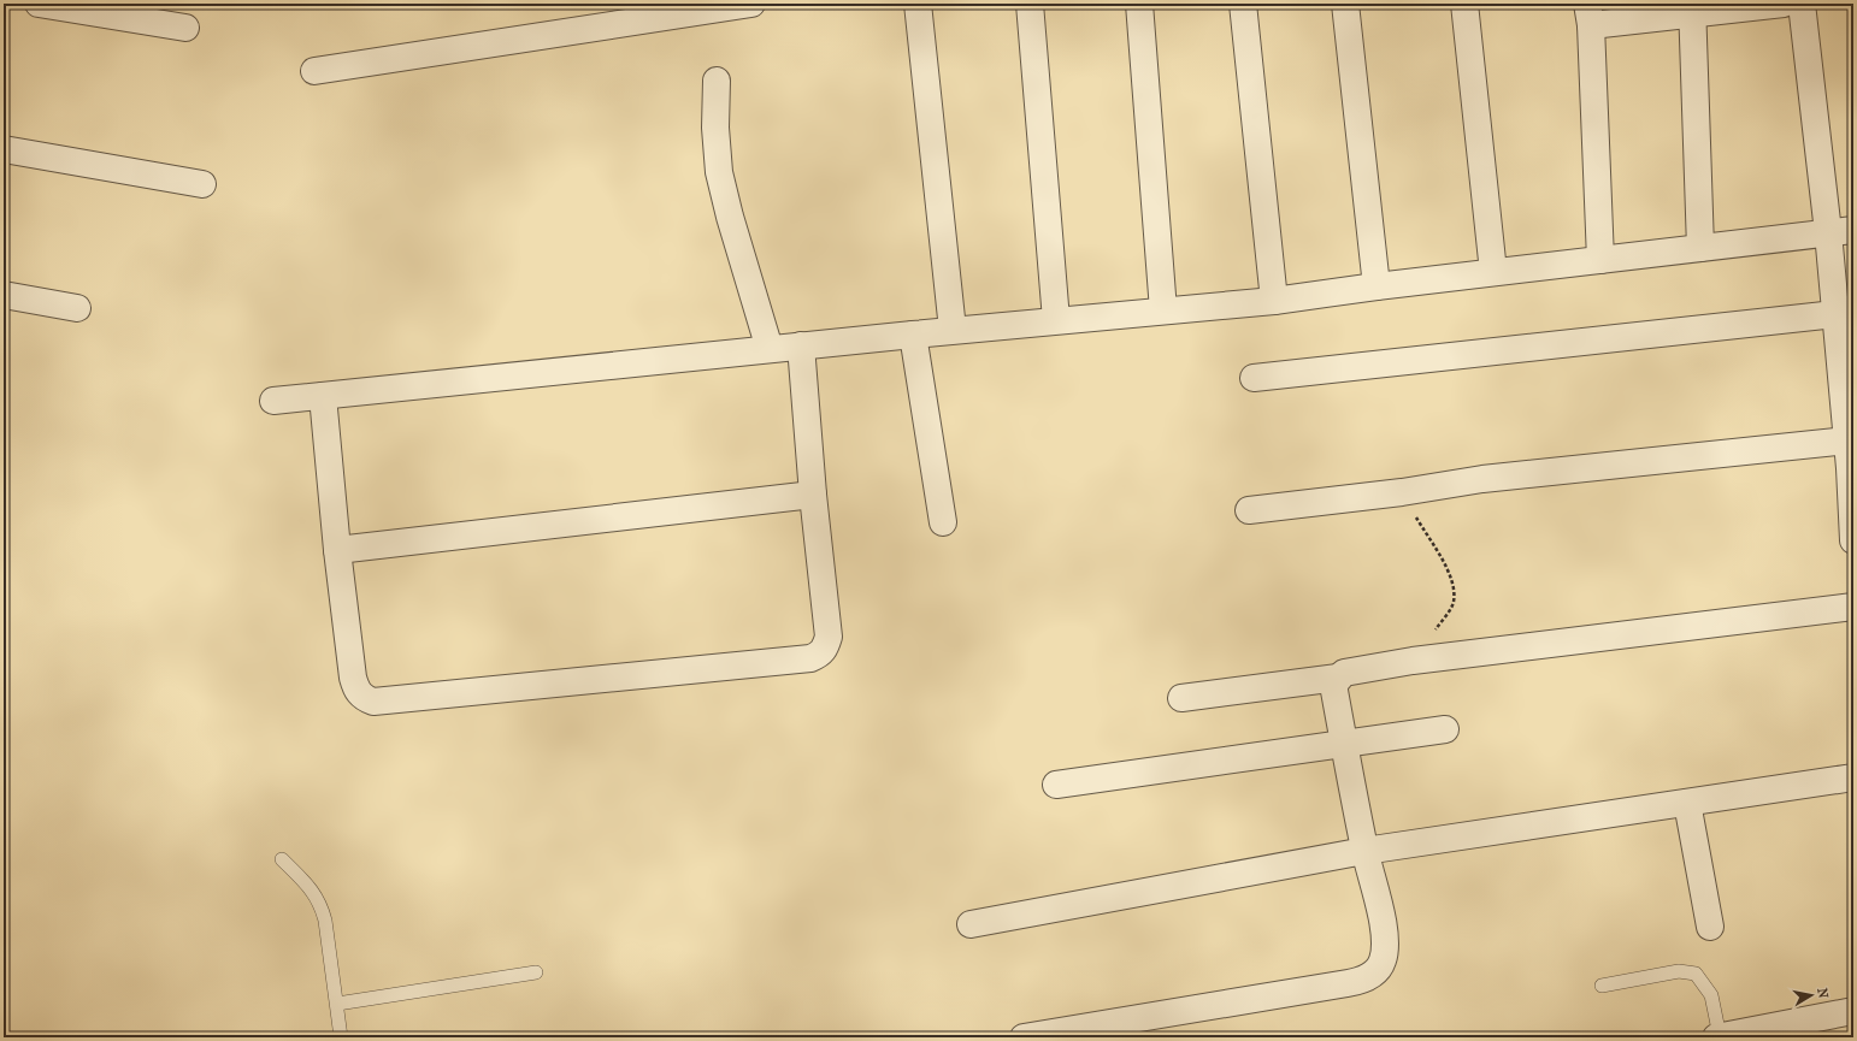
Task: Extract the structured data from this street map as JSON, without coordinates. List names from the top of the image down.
{
  "north": "right"
}
